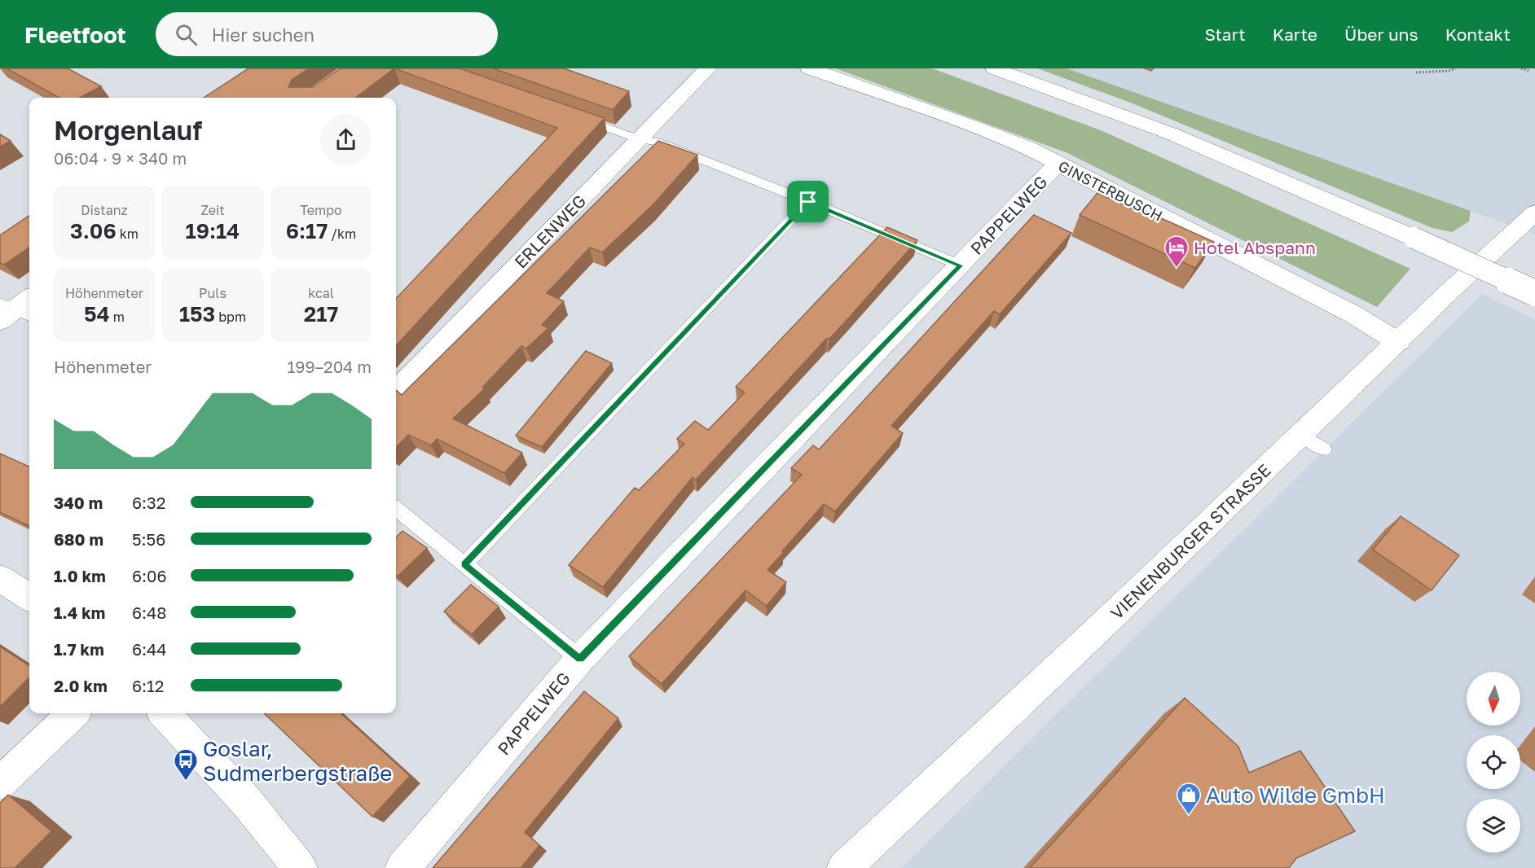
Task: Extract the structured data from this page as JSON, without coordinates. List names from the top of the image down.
{
  "streets": {
    "main road": [
      "GINSTERBUSCH",
      "PAPPELWEG",
      "ERLENWEG",
      "VIENENBURGER STRASSE"
    ]
  },
  "crossings": [
    ["GINSTERBUSCH", "PAPPELWEG"],
    ["GINSTERBUSCH", "VIENENBURGER STRASSE"]
  ],
  "places": {
    "hotel": ["Hotel Abspann"],
    "bus stop": ["Goslar, Sudmerbergstraße"],
    "shop": ["Auto Wilde GmbH"]
  },
  "north": "bottom",
  "page": {
    "header": "Fleetfoot",
    "search": "Hier suchen",
    "nav": [
      "Start",
      "Karte",
      "Über uns",
      "Kontakt"
    ],
    "heading": ["Morgenlauf", "06:04 · 9 × 340 m"],
    "stats": [
      ["Distanz", "3.06 km"],
      ["Zeit", "19:14"],
      ["Tempo", "6:17 /km"],
      ["Höhenmeter", "54 m"],
      ["Puls", "153 bpm"],
      ["kcal", "217"]
    ],
    "chart": ["Höhenmeter", "199–204 m"],
    "list": [
      {
        "name": "340 m",
        "note": "6:32"
      },
      {
        "name": "680 m",
        "note": "5:56"
      },
      {
        "name": "1.0 km",
        "note": "6:06"
      },
      {
        "name": "1.4 km",
        "note": "6:48"
      },
      {
        "name": "1.7 km",
        "note": "6:44"
      },
      {
        "name": "2.0 km",
        "note": "6:12"
      }
    ]
  }
}
